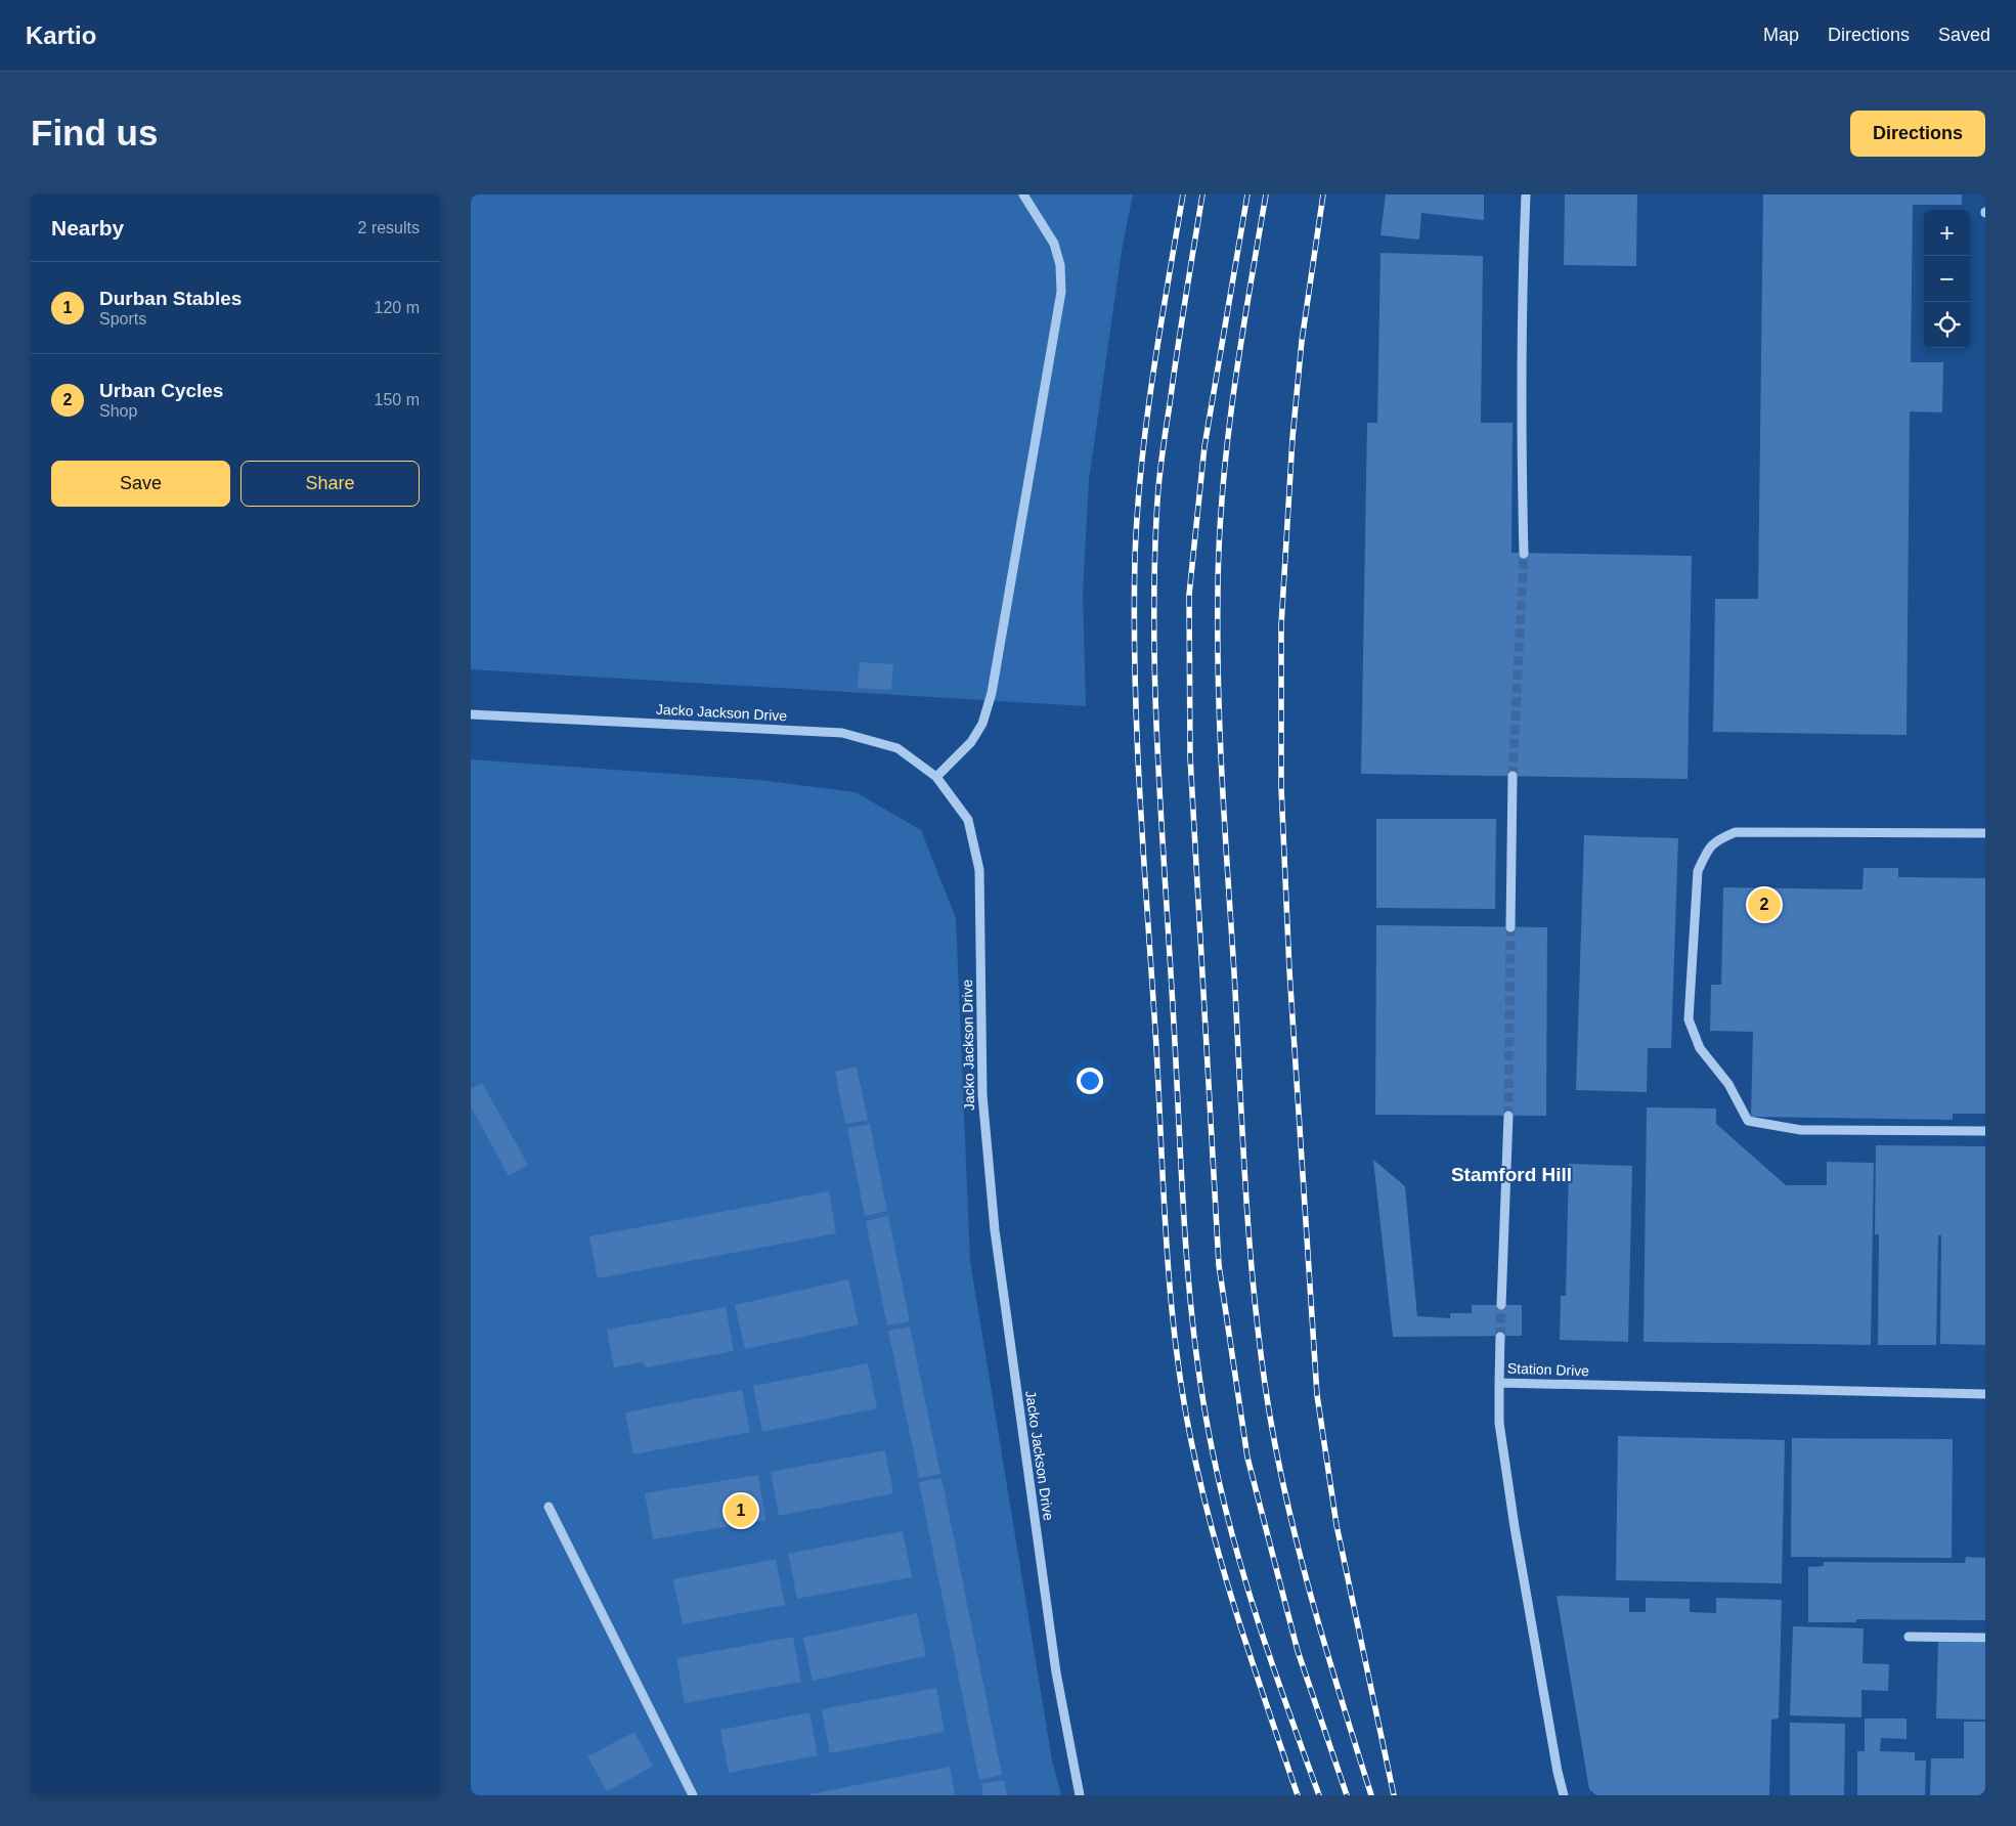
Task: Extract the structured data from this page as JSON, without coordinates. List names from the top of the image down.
{
  "streets": {
    "street": ["Jacko Jackson Drive", "Station Drive"]
  },
  "districts": ["Stamford Hill"],
  "page": {
    "header": "Kartio",
    "nav": ["Map", "Directions", "Saved"],
    "buttons": [
      "Directions",
      ["Save", "Share"]
    ],
    "title": "Find us",
    "heading": ["Nearby", "2 results"],
    "map_buttons": ["+", "−"],
    "list": [
      {
        "mark": "1",
        "name": "Durban Stables",
        "note": "Sports",
        "value": "120 m"
      },
      {
        "mark": "2",
        "name": "Urban Cycles",
        "note": "Shop",
        "value": "150 m"
      }
    ],
    "pins": ["2", "1"]
  }
}
